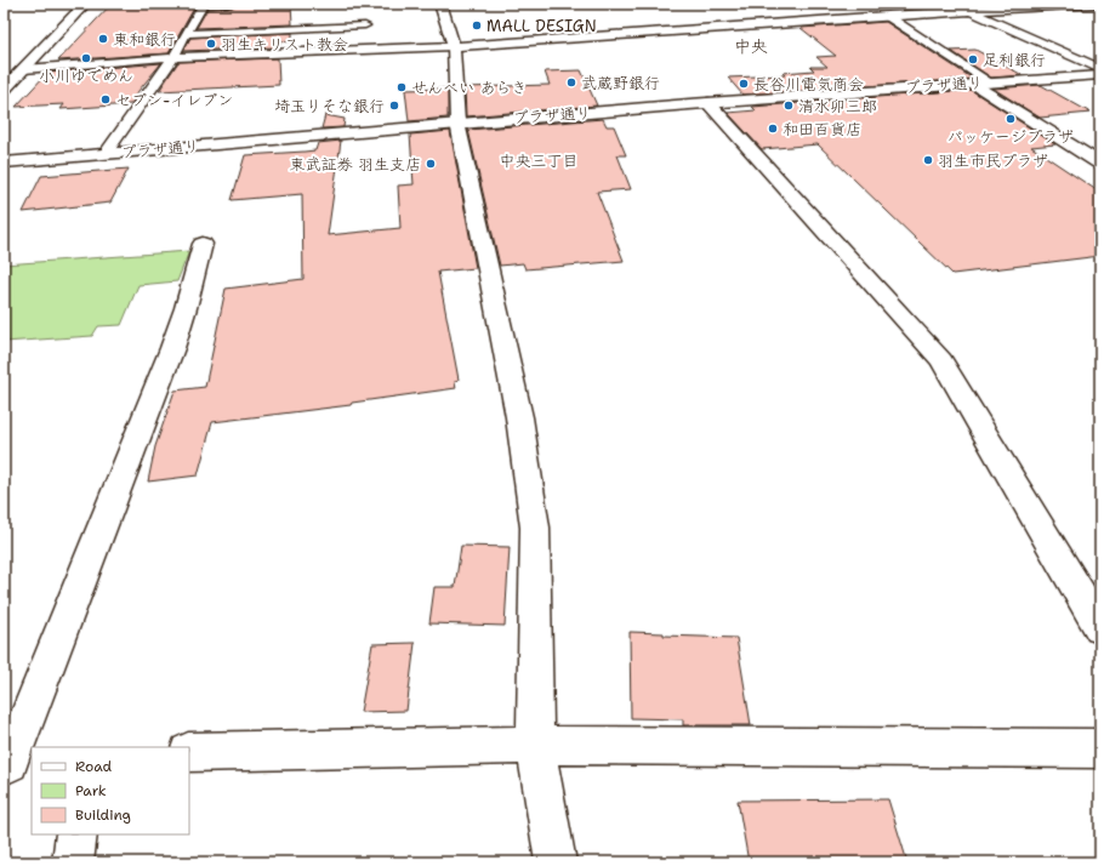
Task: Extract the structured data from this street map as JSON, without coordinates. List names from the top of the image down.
{
  "streets": {
    "street": ["プラザ通り"]
  },
  "districts": ["中央", "中央三丁目"],
  "places": [
    "MALL DESIGN",
    "東和銀行",
    "羽生キリスト教会",
    "小川ゆでめん",
    "足利銀行",
    "武蔵野銀行",
    "長谷川電気商会",
    "せんべい あらき",
    "セブン-イレブン",
    "埼玉りそな銀行",
    "清水卯三郎",
    "パッケージプラザ",
    "和田百貨店",
    "羽生市民プラザ",
    "東武証券 羽生支店"
  ],
  "legend": ["Road", "Park", "Building"]
}
